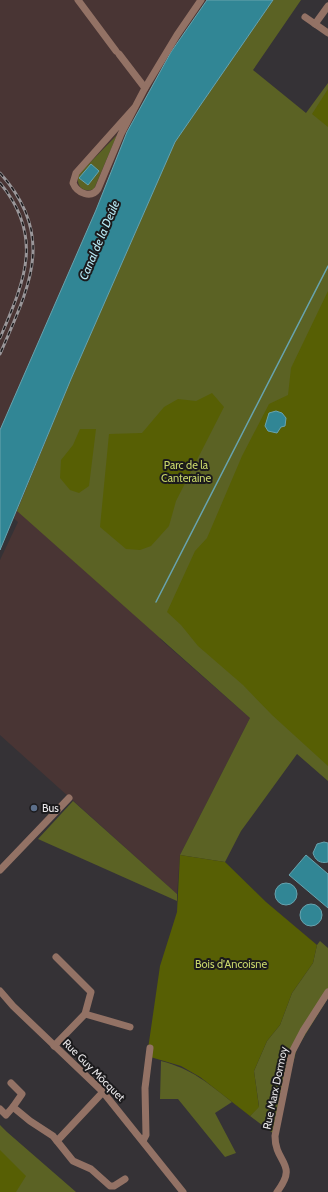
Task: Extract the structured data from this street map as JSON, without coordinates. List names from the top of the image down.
{
  "streets": {
    "street": ["Rue Guy Môcquet", "Rue Marx Dormoy"]
  },
  "water": ["Canal de la Deûle"],
  "parks": ["Parc de la Canteraine", "Bois d'Ancoisne"],
  "places": ["Bus"]
}
